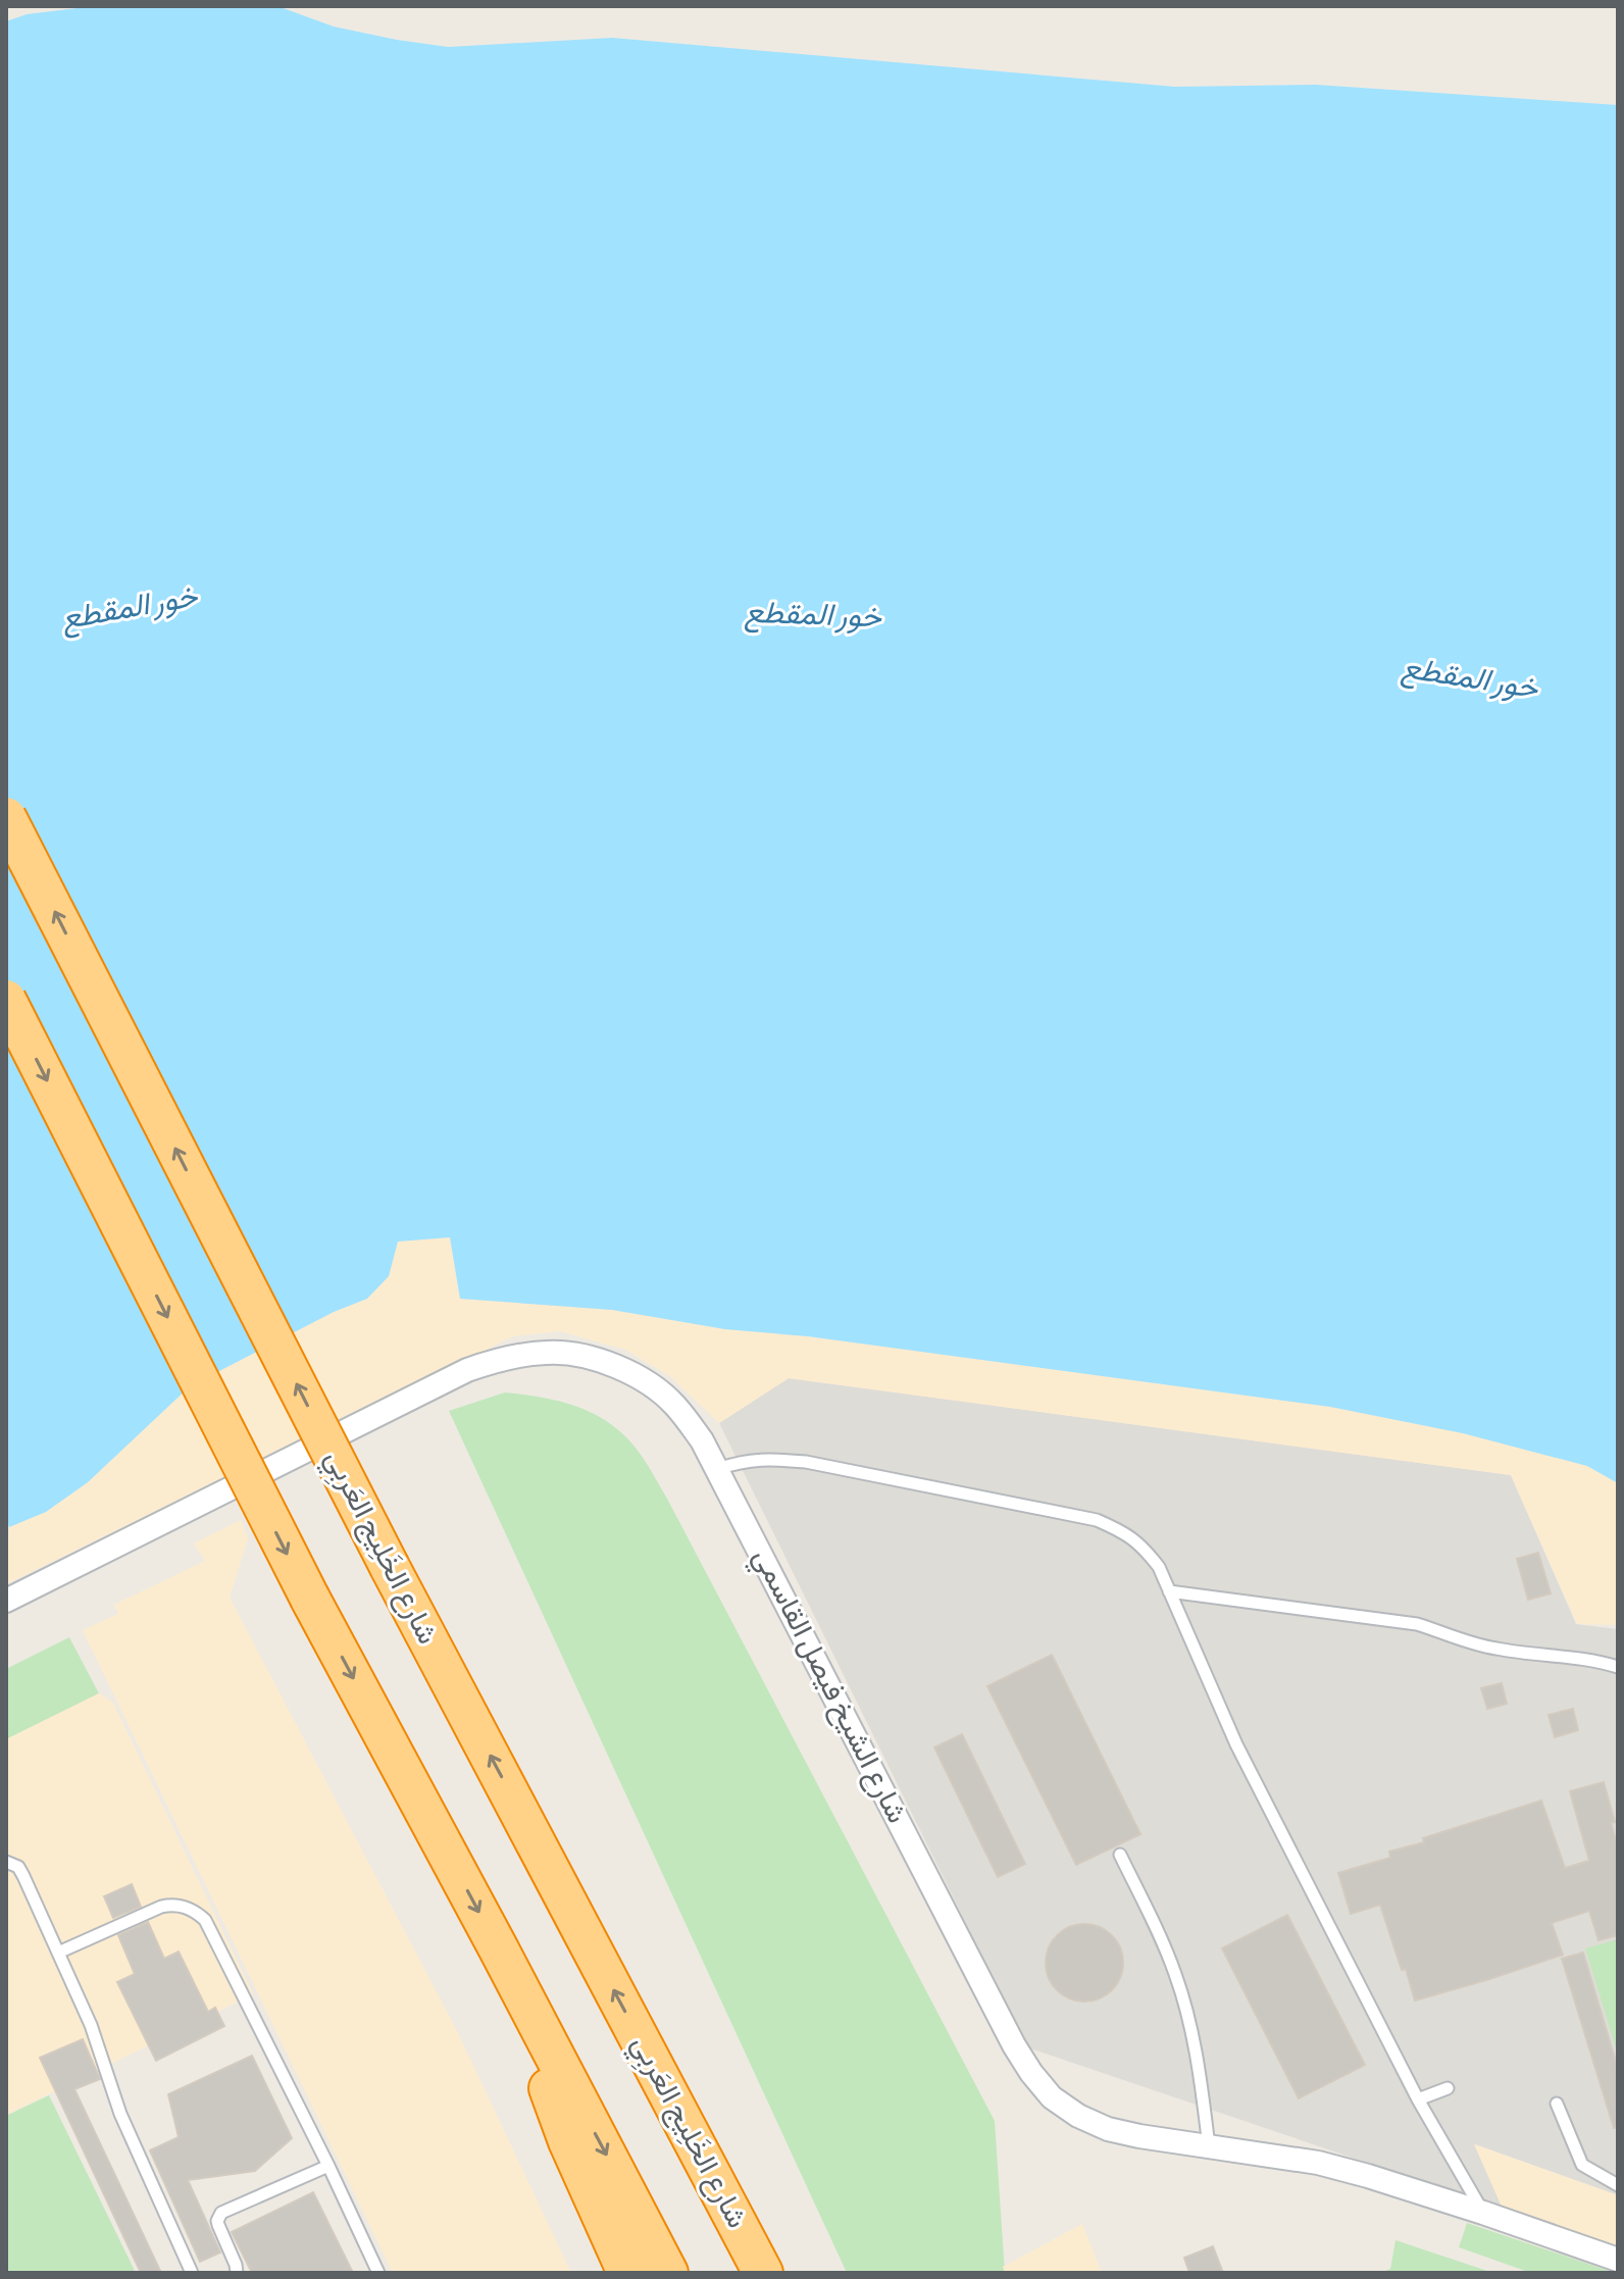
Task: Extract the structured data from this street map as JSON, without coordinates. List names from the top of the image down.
{
  "streets": {
    "highway": ["شارع الخَلِيج العَربِي"],
    "street": ["شارع الشيخ فيصل القاسمي"]
  },
  "water": ["خور المقطع"]
}
